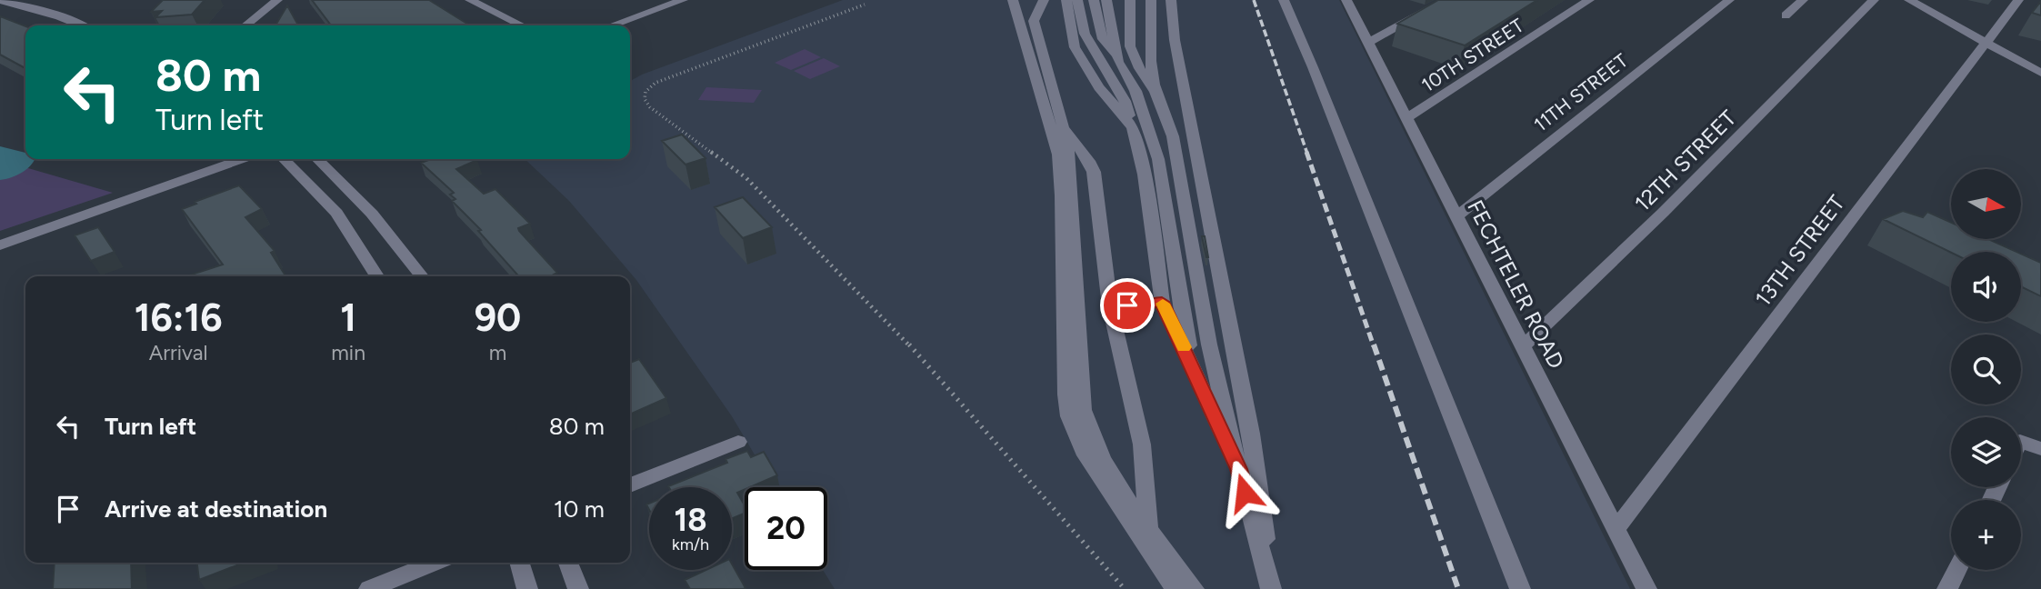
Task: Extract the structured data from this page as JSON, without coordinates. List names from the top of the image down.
{
  "streets": {
    "street": [
      "10TH STREET",
      "11TH STREET",
      "12TH STREET",
      "13TH STREET",
      "FECHTELER ROAD"
    ]
  },
  "crossings": [
    ["10TH STREET", "FECHTELER ROAD"],
    ["11TH STREET", "FECHTELER ROAD"],
    ["12TH STREET", "FECHTELER ROAD"],
    ["13TH STREET", "FECHTELER ROAD"]
  ],
  "north": "right",
  "page": {
    "turn": ["80 m", "Turn left"],
    "map_buttons": "+",
    "eta": [
      "16:16",
      "Arrival",
      "1",
      "min",
      "90",
      "m"
    ],
    "list": [
      {
        "name": "Turn left",
        "value": "80 m"
      },
      {
        "name": "Arrive at destination",
        "value": "10 m"
      }
    ],
    "speed": "18 km/h",
    "limit": "20"
  }
}
